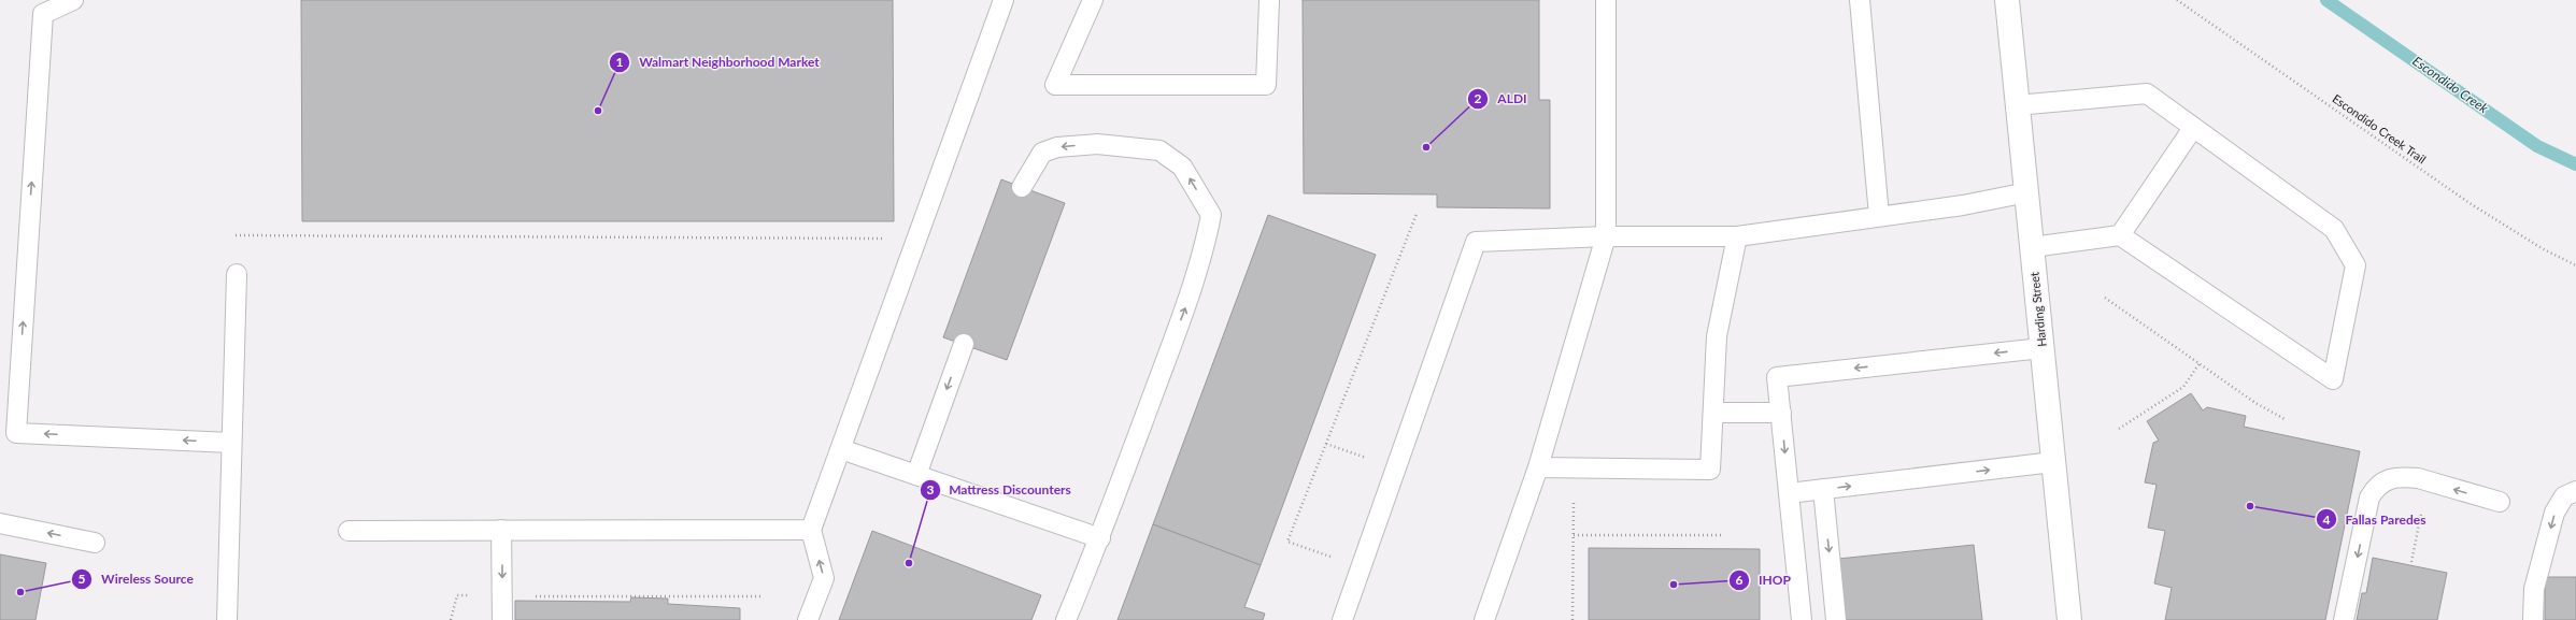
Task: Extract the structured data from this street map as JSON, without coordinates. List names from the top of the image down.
{
  "streets": {
    "street": ["Harding Street"],
    "path": ["Escondido Creek Trail"]
  },
  "water": ["Escondido Creek"],
  "places": [
    "Walmart Neighborhood Market",
    "ALDI",
    "Fallas Paredes",
    "Mattress Discounters",
    "IHOP",
    "Wireless Source"
  ]
}
